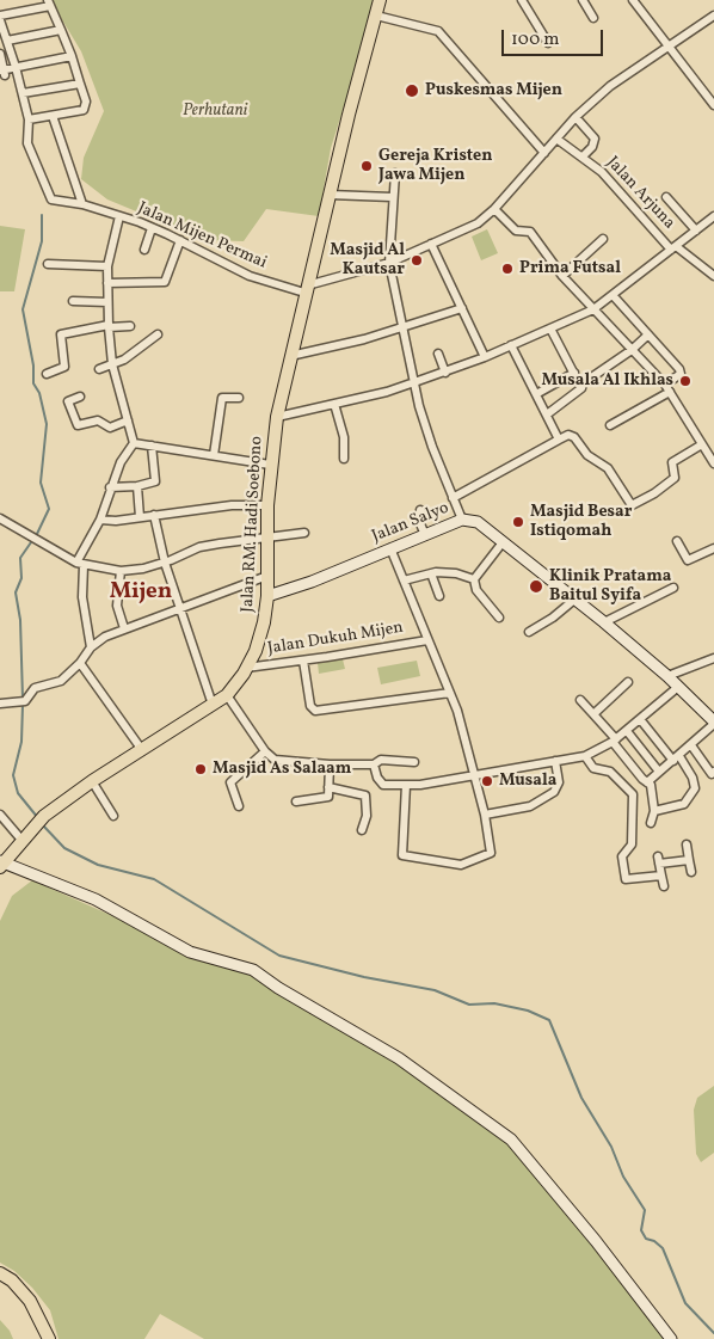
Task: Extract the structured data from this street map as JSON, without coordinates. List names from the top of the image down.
{
  "streets": {
    "main road": ["Jalan Salyo", "Jalan RM. Hadi Soebono"],
    "street": ["Jalan Arjuna", "Jalan Mijen Permai", "Jalan Dukuh Mijen"]
  },
  "crossings": [
    ["Jalan Mijen Permai", "Jalan RM. Hadi Soebono"],
    ["Jalan Salyo", "Jalan RM. Hadi Soebono"],
    ["Jalan Salyo", "Jalan Dukuh Mijen"],
    ["Jalan RM. Hadi Soebono", "Jalan Dukuh Mijen"]
  ],
  "districts": ["Mijen"],
  "parks": ["Perhutani"],
  "places": [
    "Puskesmas Mijen",
    "Gereja Kristen Jawa Mijen",
    "Masjid Al Kautsar",
    "Prima Futsal",
    "Musala Al Ikhlas",
    "Masjid Besar Istiqomah",
    "Klinik Pratama Baitul Syifa",
    "Masjid As Salaam",
    "Musala"
  ],
  "scale_bar": "100 m"
}
